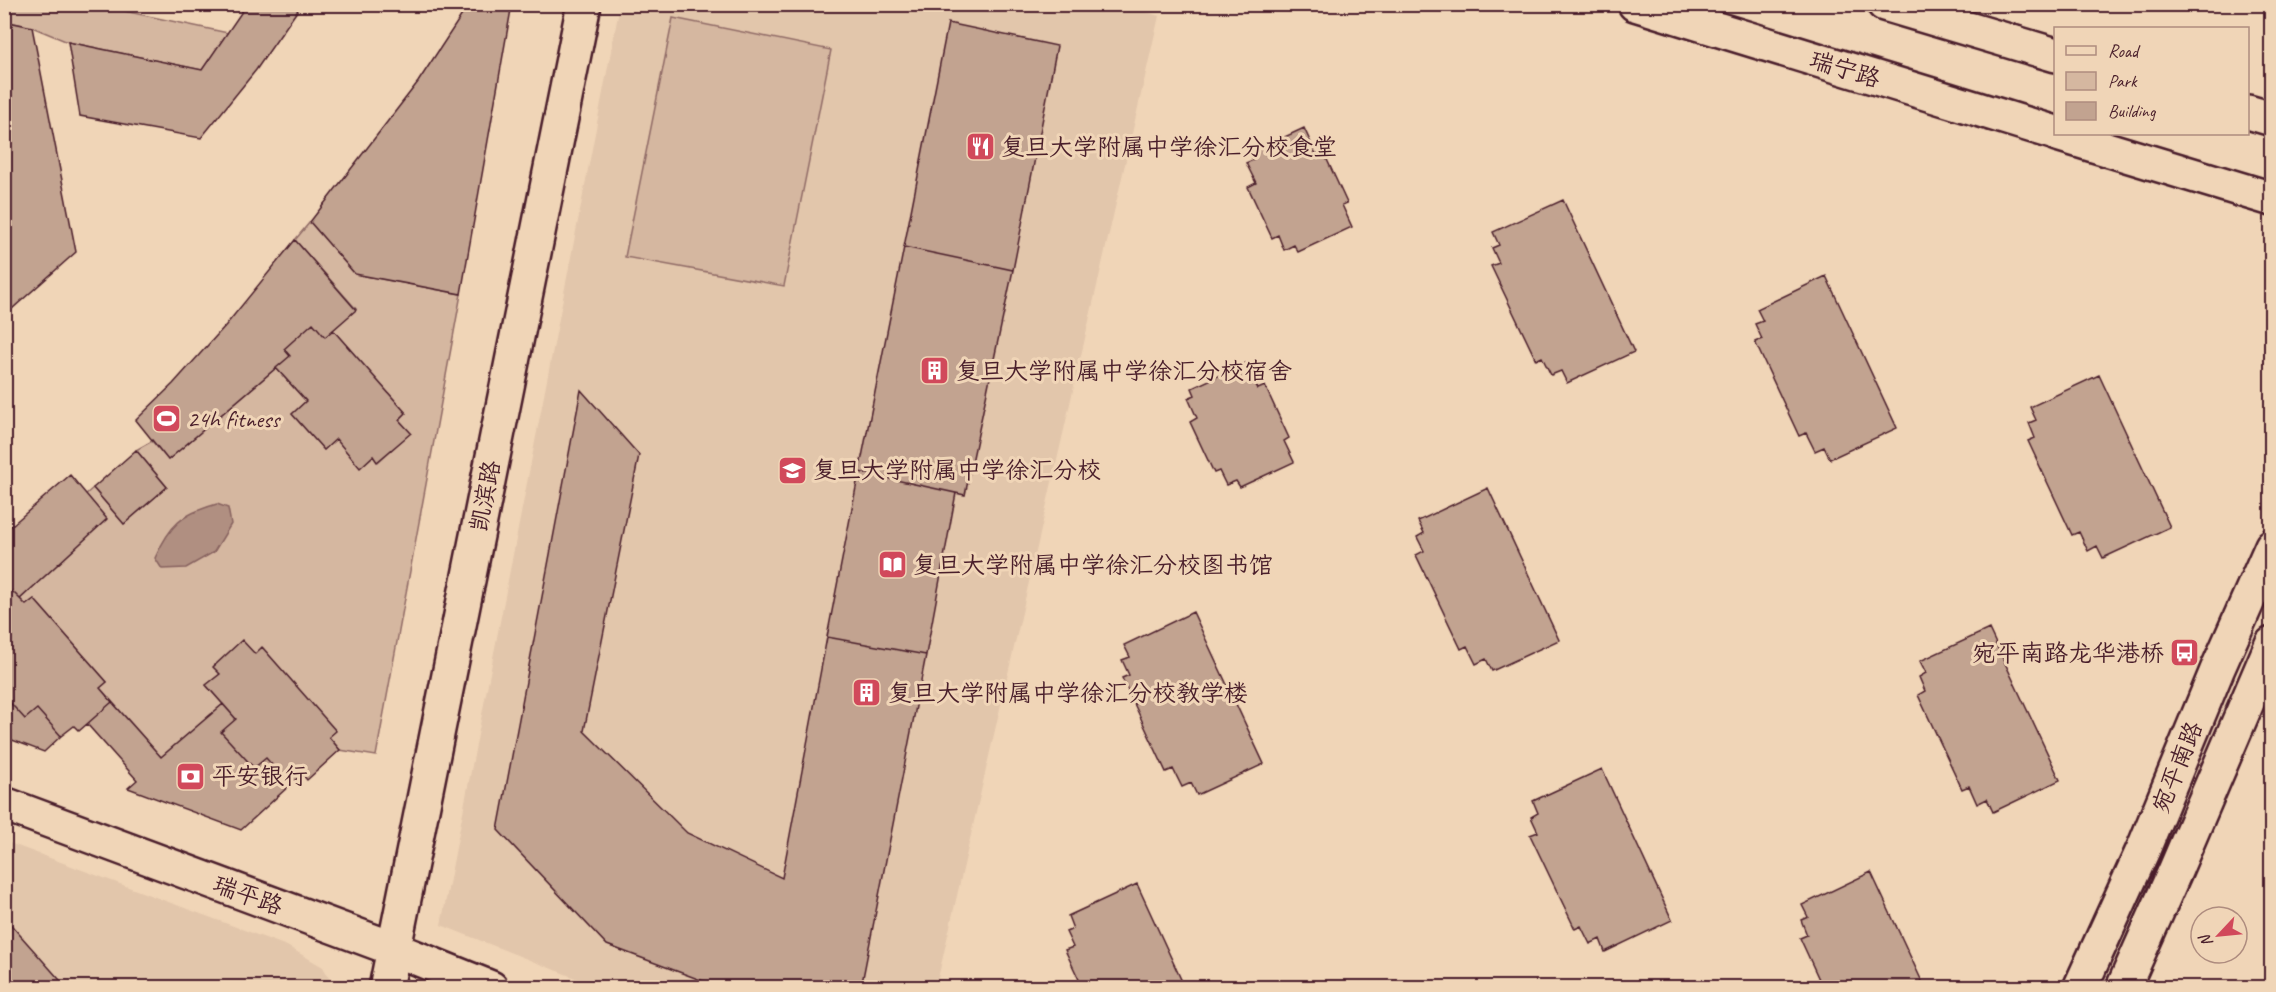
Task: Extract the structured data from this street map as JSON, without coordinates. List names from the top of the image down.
{
  "streets": {
    "street": [
      "瑞宁路",
      "凯滨路",
      "宛平南路",
      "瑞平路"
    ]
  },
  "crossings": [
    ["凯滨路", "瑞平路"]
  ],
  "places": {
    "restaurant": ["复旦大学附属中学徐汇分校食堂"],
    "building": ["复旦大学附属中学徐汇分校宿舍", "复旦大学附属中学徐汇分校教学楼"],
    "sports": ["24h fitness"],
    "school or university": ["复旦大学附属中学徐汇分校"],
    "library": ["复旦大学附属中学徐汇分校图书馆"],
    "bus stop": ["宛平南路龙华港桥"],
    "bank": ["平安银行"]
  },
  "legend": ["Road", "Park", "Building"],
  "north": "bottom left"
}
